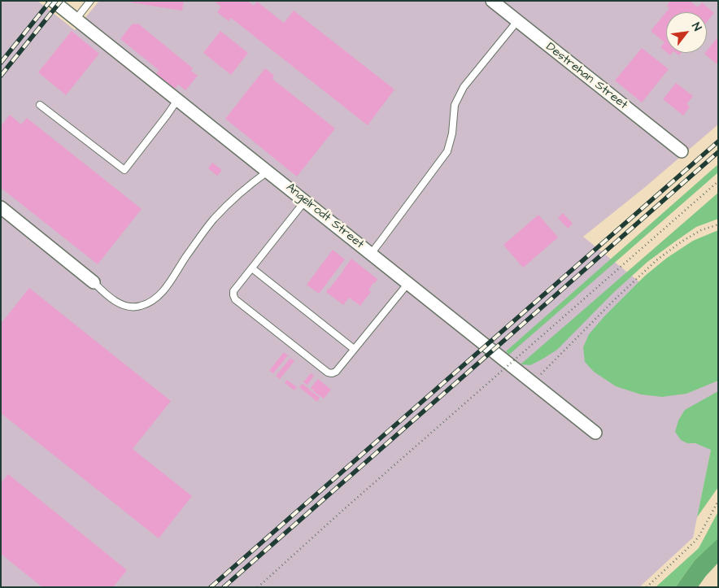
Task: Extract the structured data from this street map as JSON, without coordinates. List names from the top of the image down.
{
  "streets": {
    "street": ["Destrehan Street", "Angelrodt Street"]
  },
  "north": "top right"
}
